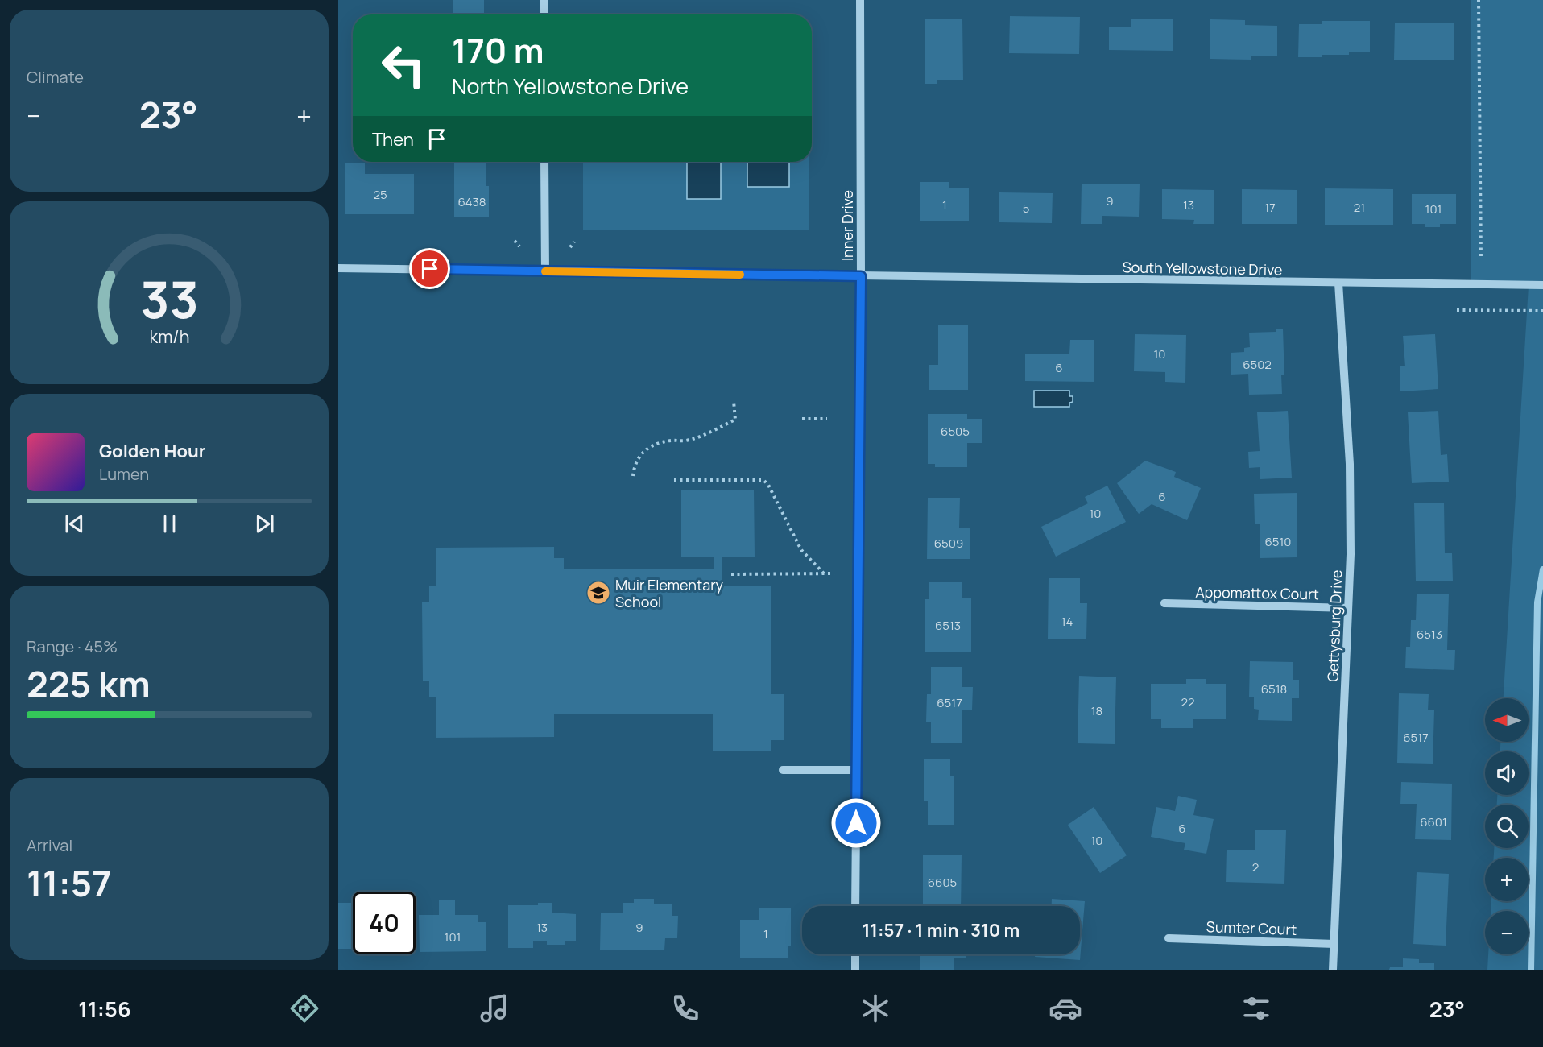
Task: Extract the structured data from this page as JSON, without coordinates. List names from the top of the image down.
{
  "streets": {
    "street": [
      "Inner Drive",
      "South Yellowstone Drive",
      "Appomattox Court",
      "Gettysburg Drive",
      "Sumter Court"
    ]
  },
  "crossings": [
    ["Inner Drive", "South Yellowstone Drive"],
    ["South Yellowstone Drive", "Gettysburg Drive"],
    ["Appomattox Court", "Gettysburg Drive"],
    ["Gettysburg Drive", "Sumter Court"]
  ],
  "places": {
    "school or university": ["Muir Elementary School"]
  },
  "house_numbers": [
    "25",
    "9",
    "6438",
    "1",
    "13",
    "17",
    "21",
    "5",
    "101",
    "10",
    "6502",
    "6",
    "6505",
    "6",
    "10",
    "6510",
    "6509",
    "14",
    "6513",
    "6513",
    "6518",
    "22",
    "6517",
    "18",
    "6517",
    "6601",
    "6",
    "10",
    "2",
    "6605",
    "13",
    "9",
    "1",
    "101"
  ],
  "north": "left",
  "page": {
    "tile": [
      "Climate",
      ["Range · 45%", "225 km"],
      ["Arrival", "11:57"]
    ],
    "turn": ["170 m", "North Yellowstone Drive"],
    "heat": ["−", "23°", "+"],
    "then": "Then",
    "song": ["Golden Hour", "Lumen"],
    "map_buttons": ["+", "−"],
    "limit": "40",
    "trip": "11:57 · 1 min · 310 m",
    "tabs": ["11:56", "23°"],
    "gauge": ["33", "km/h"]
  }
}
